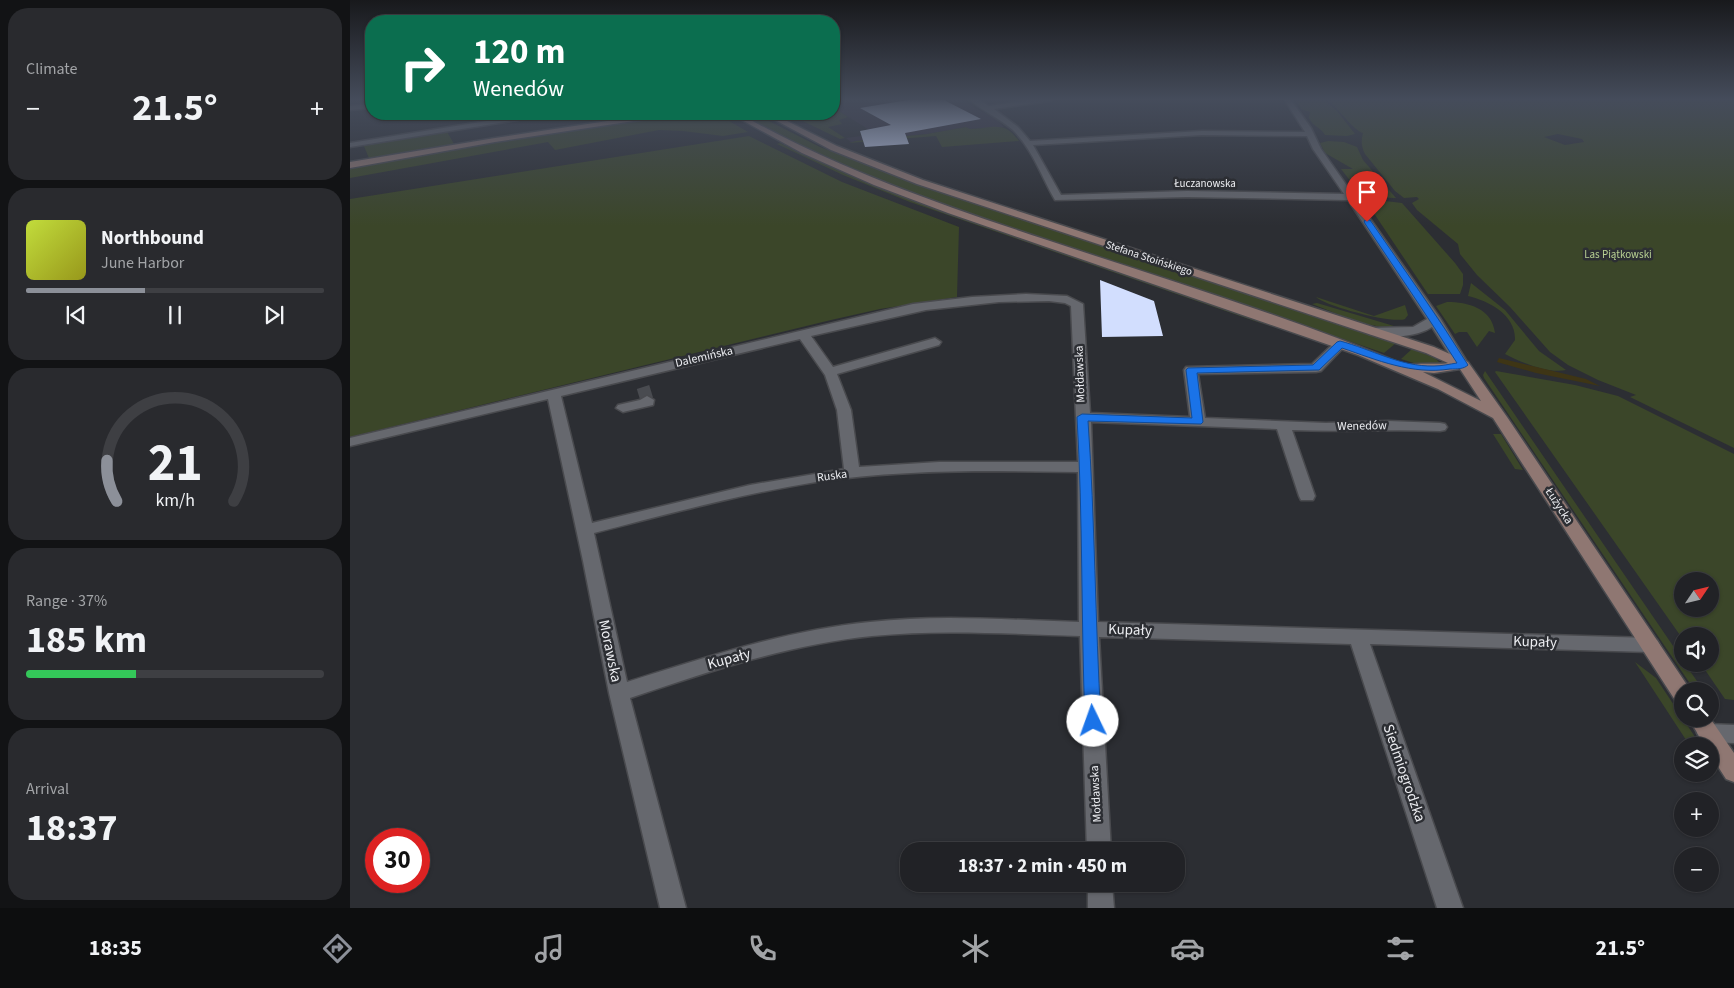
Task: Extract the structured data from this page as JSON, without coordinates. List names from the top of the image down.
{
  "streets": {
    "street": [
      "Łuczanowska",
      "Stefana Stoińskiego",
      "Dalemińska",
      "Mołdawska",
      "Wenedów",
      "Ruska",
      "Łużycka",
      "Kupały",
      "Morawska",
      "Siedmiogrodzka"
    ]
  },
  "crossings": [
    ["Łuczanowska", "Łużycka"],
    ["Stefana Stoińskiego", "Łużycka"],
    ["Dalemińska", "Mołdawska"],
    ["Dalemińska", "Morawska"],
    ["Mołdawska", "Wenedów"],
    ["Mołdawska", "Ruska"],
    ["Mołdawska", "Kupały"],
    ["Ruska", "Morawska"],
    ["Łużycka", "Kupały"],
    ["Kupały", "Morawska"],
    ["Kupały", "Siedmiogrodzka"]
  ],
  "parks": ["Las Piątkowski"],
  "north": "top right",
  "page": {
    "tile": [
      "Climate",
      ["Range · 37%", "185 km"],
      ["Arrival", "18:37"]
    ],
    "turn": ["120 m", "Wenedów"],
    "heat": ["−", "21.5°", "+"],
    "song": ["Northbound", "June Harbor"],
    "map_buttons": ["+", "−"],
    "limit": "30",
    "trip": "18:37 · 2 min · 450 m",
    "tabs": ["18:35", "21.5°"],
    "gauge": ["21", "km/h"]
  }
}
